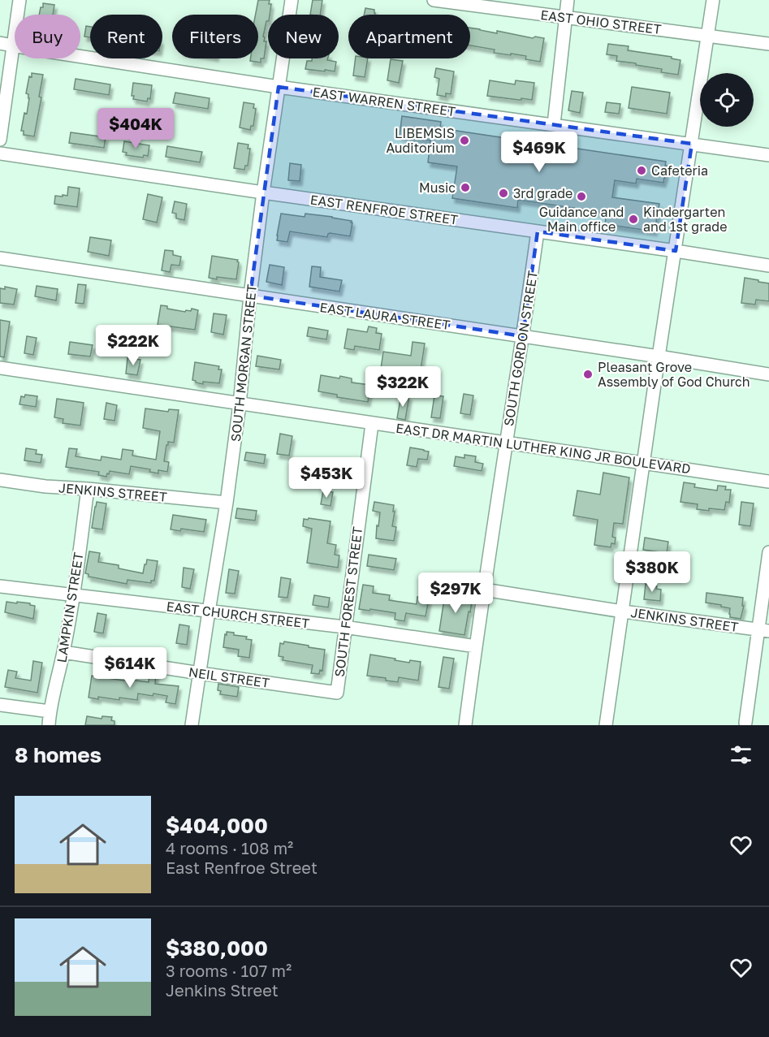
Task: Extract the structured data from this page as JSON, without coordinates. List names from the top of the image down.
{
  "streets": {
    "street": [
      "EAST OHIO STREET",
      "EAST WARREN STREET",
      "EAST RENFROE STREET",
      "EAST LAURA STREET",
      "SOUTH GORDON STREET",
      "SOUTH MORGAN STREET",
      "EAST DR MARTIN LUTHER KING JR BOULEVARD",
      "JENKINS STREET",
      "SOUTH FOREST STREET",
      "LAMPKIN STREET",
      "EAST CHURCH STREET",
      "NEIL STREET"
    ]
  },
  "crossings": [
    ["EAST WARREN STREET", "SOUTH MORGAN STREET"],
    ["EAST RENFROE STREET", "SOUTH GORDON STREET"],
    ["EAST RENFROE STREET", "SOUTH MORGAN STREET"],
    ["EAST LAURA STREET", "SOUTH GORDON STREET"],
    ["EAST LAURA STREET", "SOUTH MORGAN STREET"],
    ["SOUTH GORDON STREET", "EAST DR MARTIN LUTHER KING JR BOULEVARD"],
    ["SOUTH GORDON STREET", "JENKINS STREET"],
    ["SOUTH GORDON STREET", "EAST CHURCH STREET"],
    ["SOUTH MORGAN STREET", "EAST DR MARTIN LUTHER KING JR BOULEVARD"],
    ["SOUTH MORGAN STREET", "JENKINS STREET"],
    ["SOUTH MORGAN STREET", "EAST CHURCH STREET"],
    ["SOUTH MORGAN STREET", "NEIL STREET"],
    ["EAST DR MARTIN LUTHER KING JR BOULEVARD", "SOUTH FOREST STREET"],
    ["JENKINS STREET", "LAMPKIN STREET"],
    ["SOUTH FOREST STREET", "EAST CHURCH STREET"],
    ["SOUTH FOREST STREET", "NEIL STREET"],
    ["LAMPKIN STREET", "EAST CHURCH STREET"],
    ["LAMPKIN STREET", "NEIL STREET"]
  ],
  "places": [
    "LIBEMSIS Auditorium",
    "Cafeteria",
    "Music",
    "3rd grade",
    "Guidance and Main office",
    "Kindergarten and 1st grade",
    "Pleasant Grove Assembly of God Church"
  ],
  "page": {
    "chip": [
      "Buy",
      "Rent",
      "Filters",
      "New",
      "Apartment"
    ],
    "price": [
      "$404K",
      "$469K",
      "$222K",
      "$322K",
      "$453K",
      "$380K",
      "$297K",
      "$614K"
    ],
    "heading": "8 homes",
    "list": [
      {
        "name": "$404,000",
        "note": "4 rooms · 108 m² · East Renfroe Street"
      },
      {
        "name": "$380,000",
        "note": "3 rooms · 107 m² · Jenkins Street"
      }
    ]
  }
}
